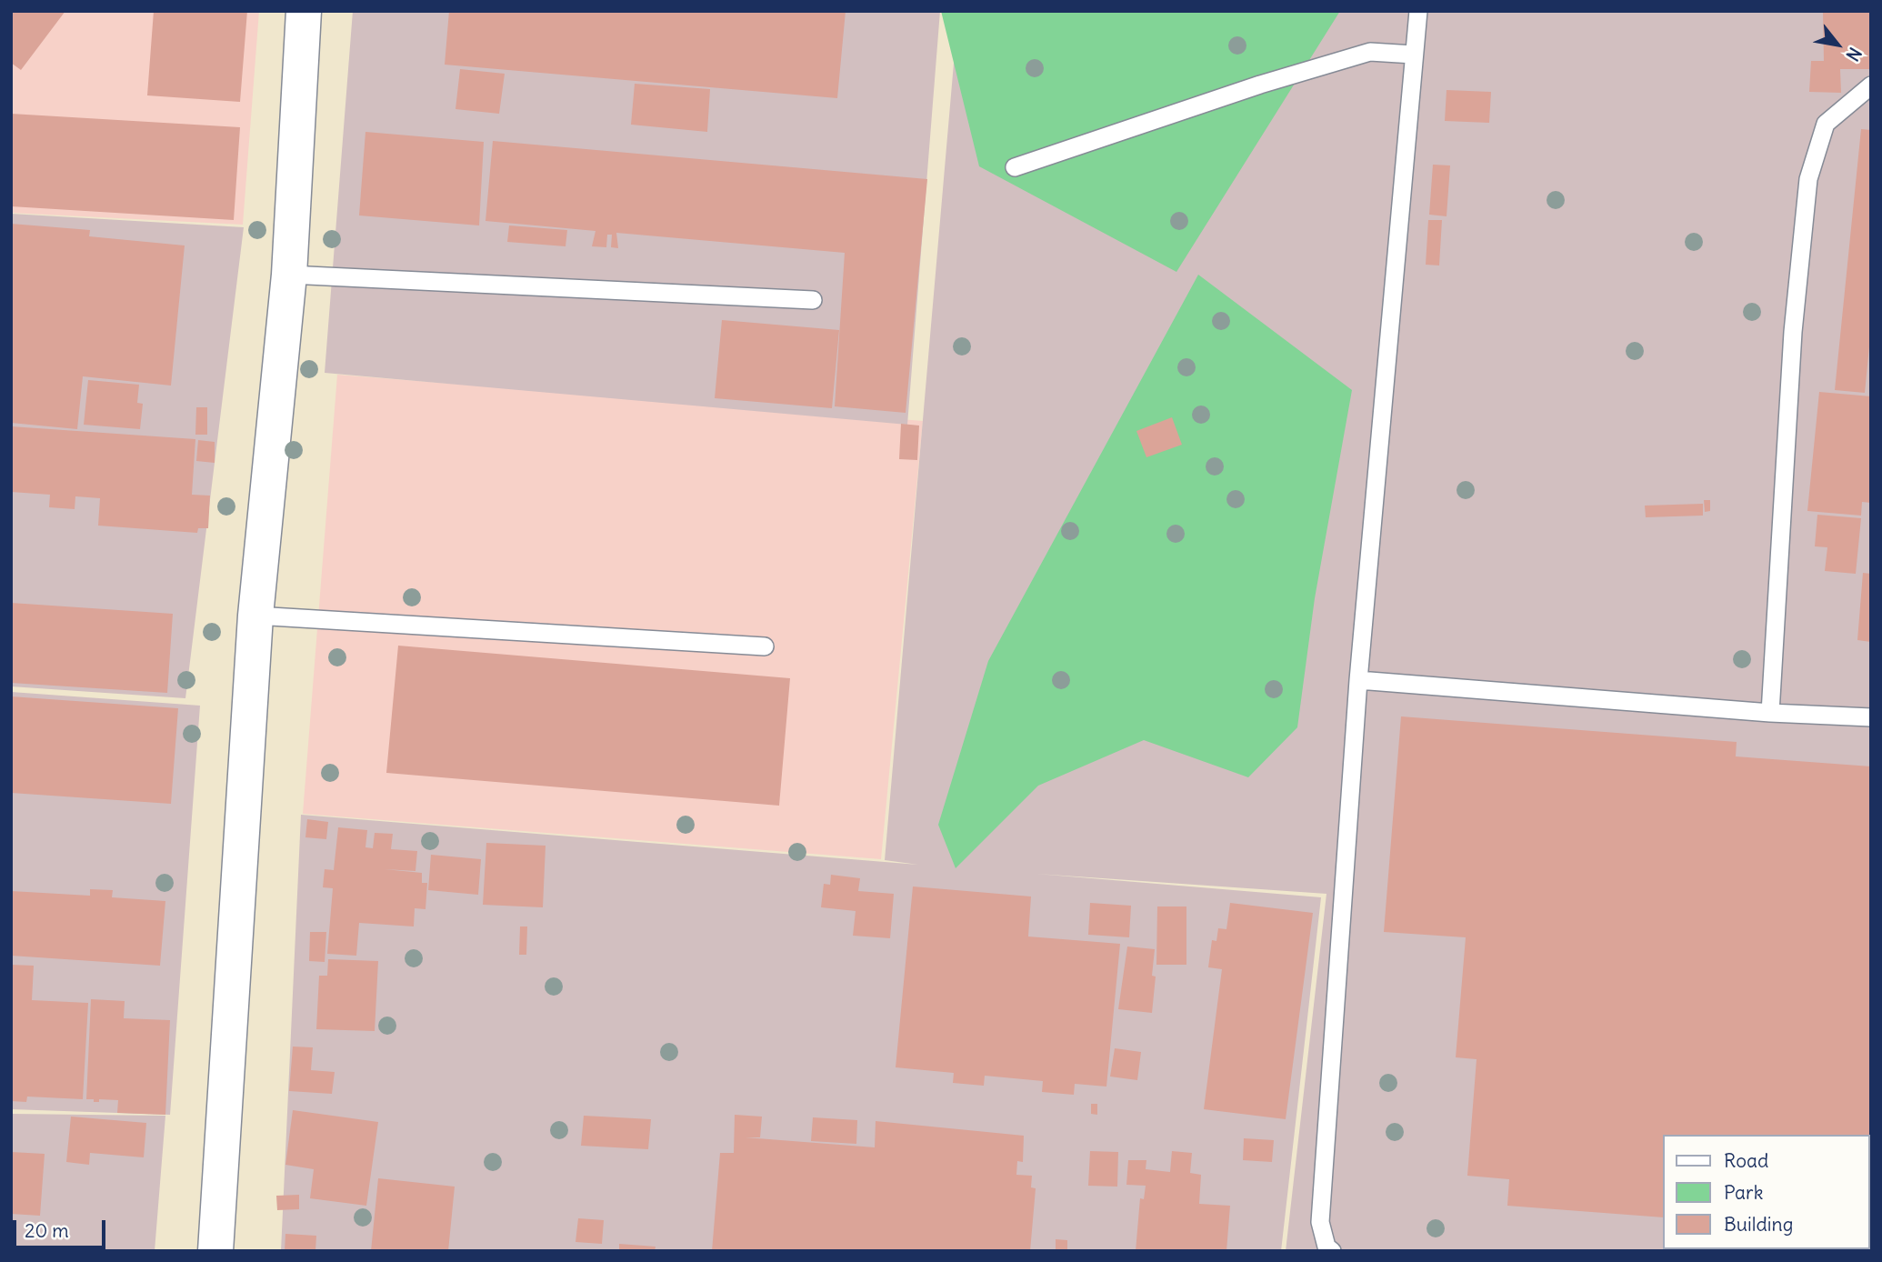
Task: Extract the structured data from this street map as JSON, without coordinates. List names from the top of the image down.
{
  "legend": ["Road", "Park", "Building"],
  "scale_bar": "20 m",
  "north": "bottom right"
}
